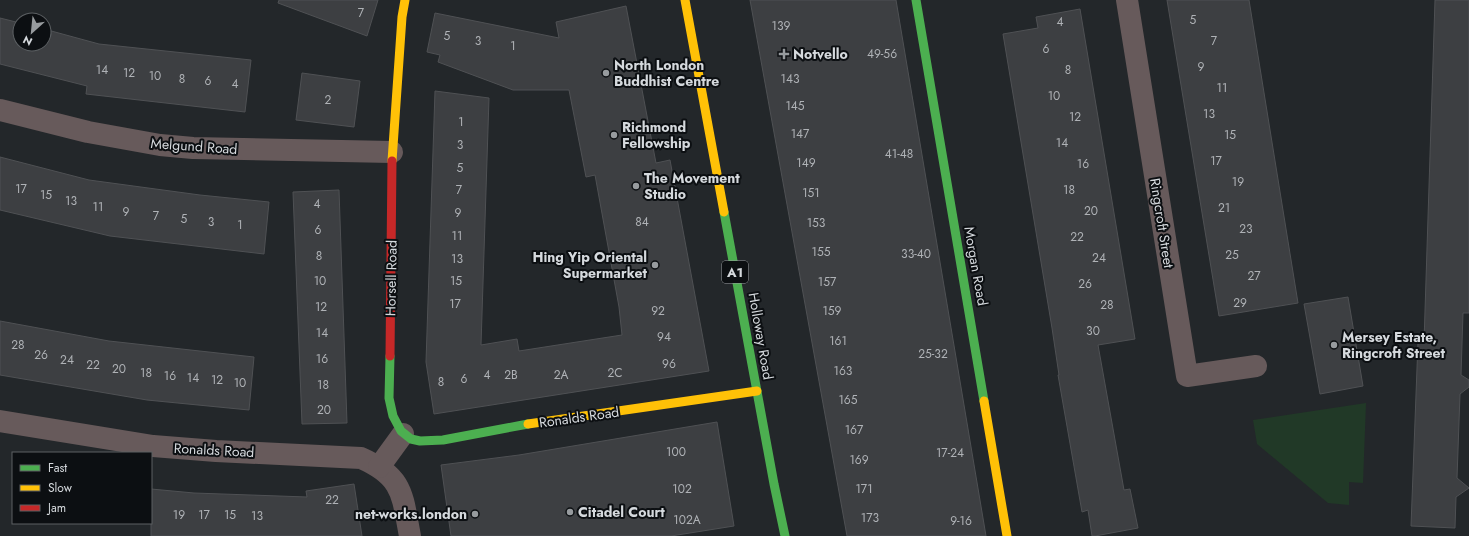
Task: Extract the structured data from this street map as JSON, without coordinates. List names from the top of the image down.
{
  "streets": {
    "main road": [
      "Morgan Road",
      "A1",
      "Horsell Road",
      "Holloway Road",
      "Ronalds Road"
    ],
    "street": ["Melgund Road", "Ringcroft Street"]
  },
  "crossings": [
    ["Melgund Road", "Horsell Road"],
    ["Horsell Road", "Ronalds Road"],
    ["Holloway Road", "Ronalds Road"]
  ],
  "places": {
    "health": ["Notvello"],
    "other": [
      "North London Buddhist Centre",
      "Richmond Fellowship",
      "The Movement Studio",
      "Hing Yip Oriental Supermarket",
      "Mersey Estate, Ringcroft Street",
      "Citadel Court",
      "net-works.london"
    ]
  },
  "house_numbers": [
    "7",
    "5",
    "4",
    "139",
    "5",
    "3",
    "7",
    "1",
    "6",
    "49-56",
    "9",
    "14",
    "8",
    "12",
    "10",
    "8",
    "143",
    "6",
    "4",
    "11",
    "10",
    "2",
    "145",
    "13",
    "12",
    "1",
    "147",
    "15",
    "14",
    "3",
    "41-48",
    "17",
    "149",
    "16",
    "5",
    "19",
    "17",
    "7",
    "18",
    "151",
    "15",
    "13",
    "4",
    "11",
    "21",
    "20",
    "9",
    "9",
    "7",
    "5",
    "3",
    "84",
    "153",
    "1",
    "23",
    "6",
    "11",
    "22",
    "155",
    "33-40",
    "25",
    "8",
    "24",
    "13",
    "27",
    "10",
    "15",
    "157",
    "26",
    "29",
    "17",
    "28",
    "12",
    "92",
    "159",
    "30",
    "14",
    "94",
    "161",
    "28",
    "25-32",
    "26",
    "16",
    "24",
    "96",
    "22",
    "20",
    "163",
    "18",
    "2C",
    "4",
    "2B",
    "2A",
    "16",
    "14",
    "6",
    "12",
    "8",
    "10",
    "18",
    "165",
    "20",
    "167",
    "100",
    "17-24",
    "169",
    "102",
    "171",
    "22",
    "19",
    "17",
    "15",
    "13",
    "173",
    "102A",
    "9-16"
  ],
  "legend": ["Fast", "Slow", "Jam"],
  "north": "bottom left"
}
